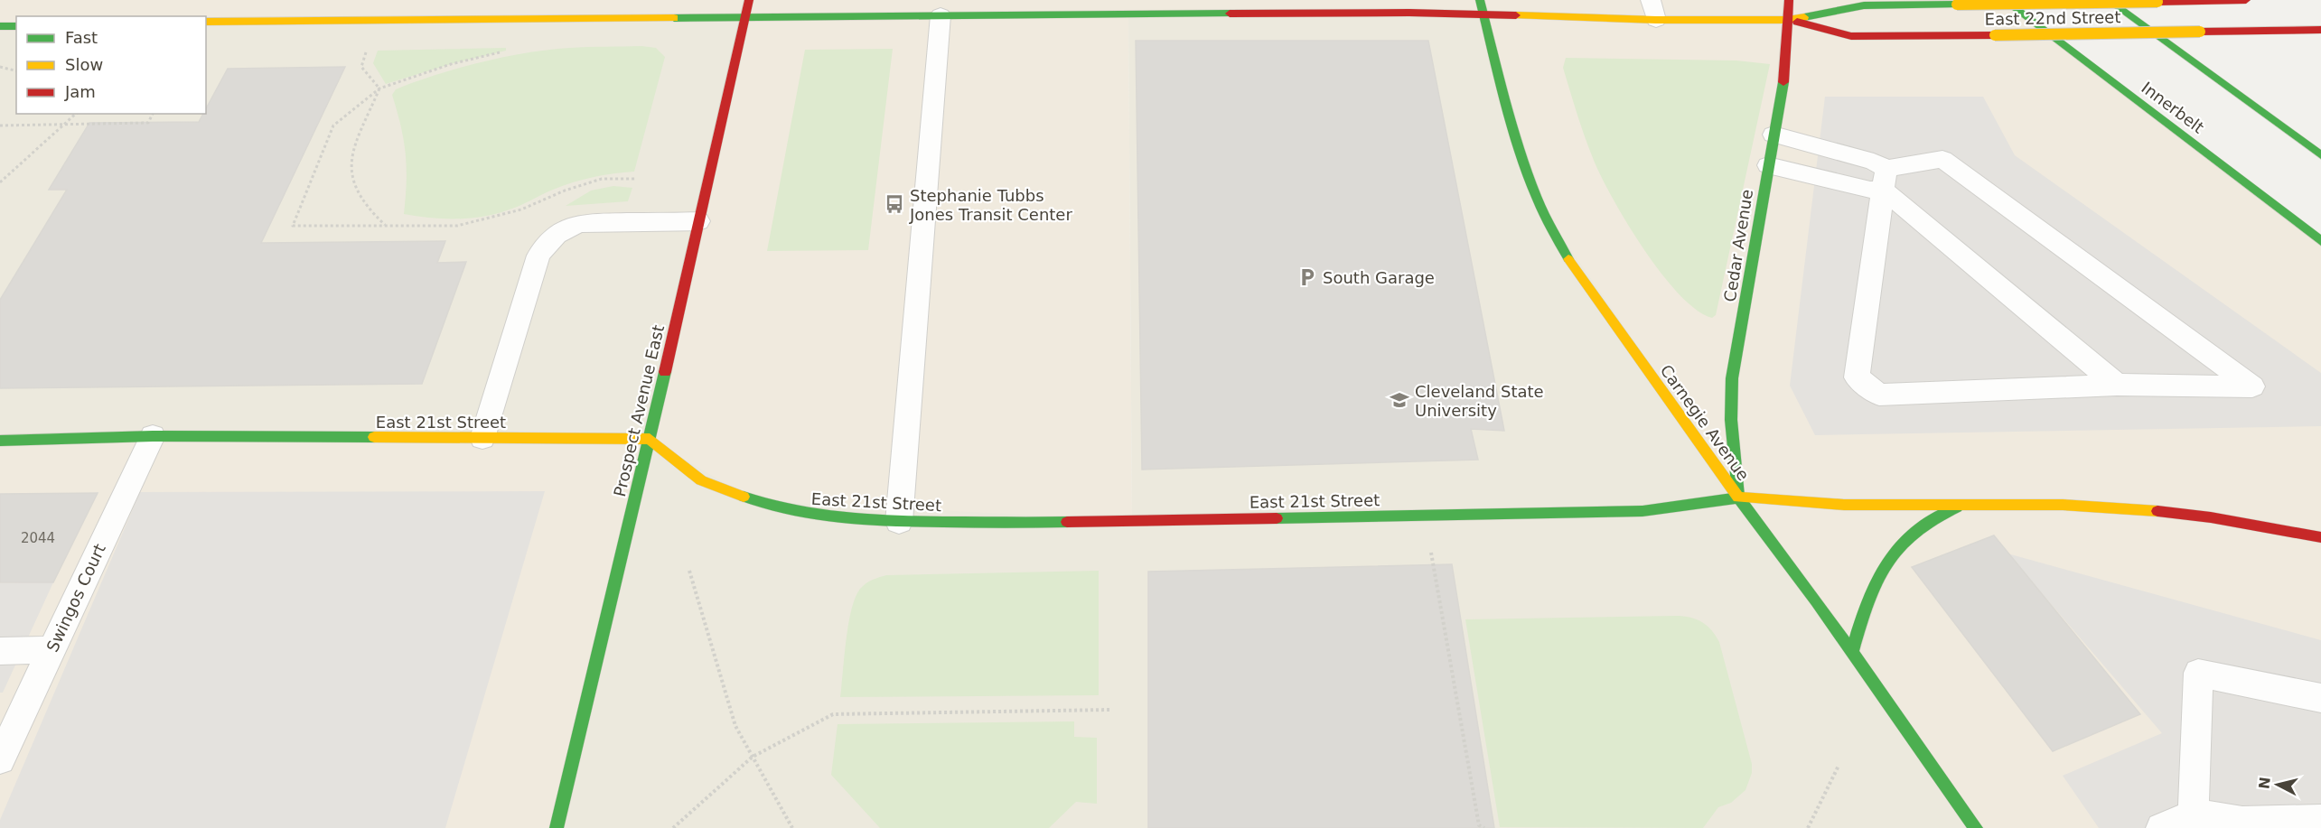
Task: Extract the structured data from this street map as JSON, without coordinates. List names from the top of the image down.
{
  "streets": {
    "main road": [
      "East 22nd Street",
      "Innerbelt",
      "Cedar Avenue",
      "Prospect Avenue East",
      "East 21st Street",
      "Carnegie Avenue"
    ],
    "lane": ["Swingos Court"]
  },
  "crossings": [
    ["East 22nd Street", "Cedar Avenue"],
    ["East 22nd Street", "Prospect Avenue East"],
    ["East 22nd Street", "Carnegie Avenue"],
    ["Cedar Avenue", "East 21st Street"],
    ["Cedar Avenue", "Carnegie Avenue"],
    ["Prospect Avenue East", "East 21st Street"],
    ["East 21st Street", "Carnegie Avenue"],
    ["East 21st Street", "Swingos Court"]
  ],
  "places": {
    "bus stop": ["Stephanie Tubbs Jones Transit Center"],
    "parking": ["South Garage"],
    "school or university": ["Cleveland State University"]
  },
  "house_numbers": ["2044"],
  "legend": ["Fast", "Slow", "Jam"],
  "north": "left"
}
